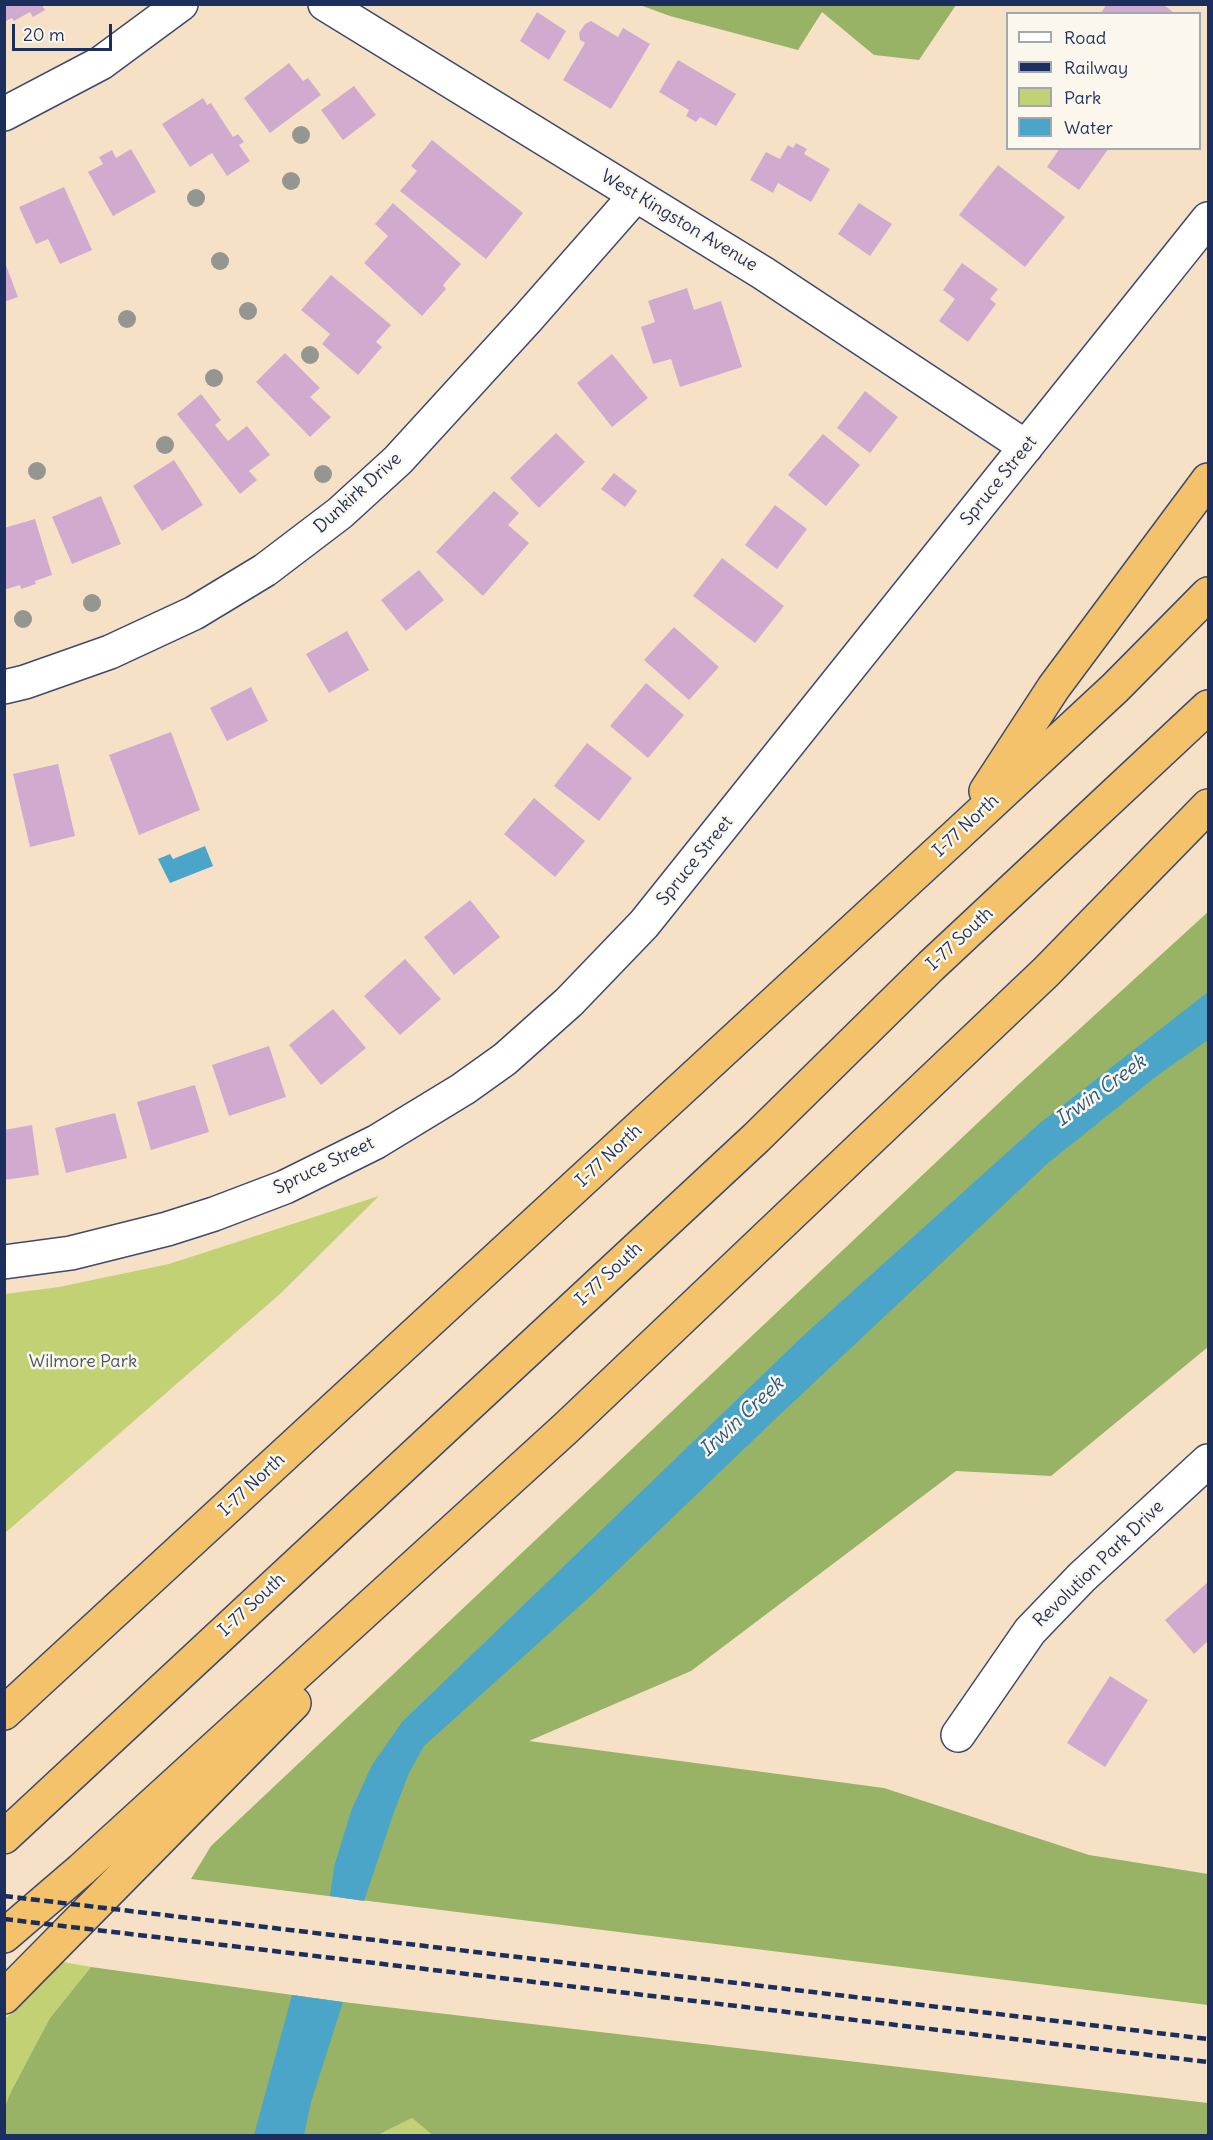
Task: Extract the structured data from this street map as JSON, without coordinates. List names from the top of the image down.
{
  "streets": {
    "highway": ["I-77 North", "I-77 South"],
    "street": [
      "West Kingston Avenue",
      "Spruce Street",
      "Dunkirk Drive",
      "Revolution Park Drive"
    ]
  },
  "crossings": [
    ["West Kingston Avenue", "Spruce Street"],
    ["West Kingston Avenue", "Dunkirk Drive"]
  ],
  "water": ["Irwin Creek"],
  "parks": ["Wilmore Park"],
  "legend": [
    "Road",
    "Railway",
    "Park",
    "Water"
  ],
  "scale_bar": "20 m"
}
